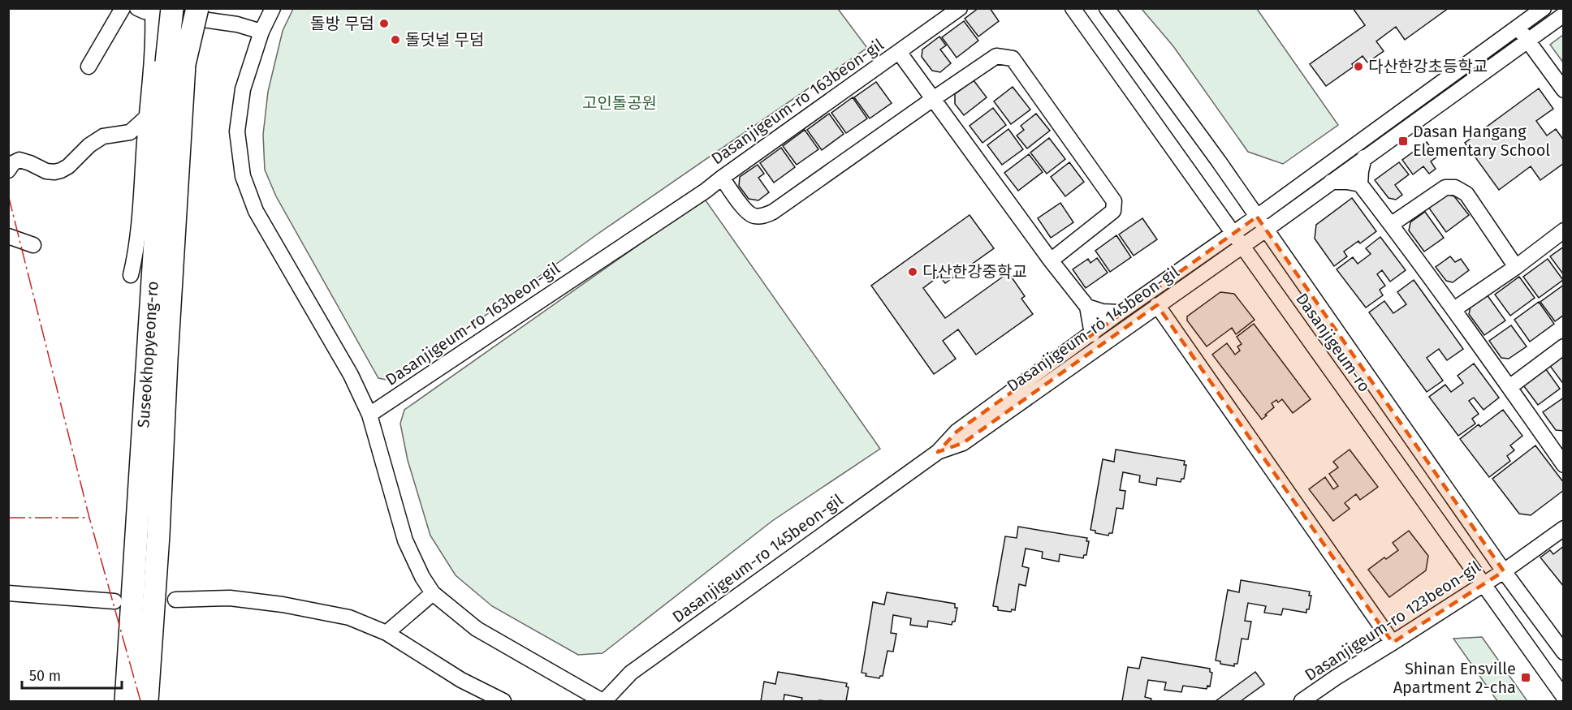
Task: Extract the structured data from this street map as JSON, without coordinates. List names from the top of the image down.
{
  "streets": {
    "highway": ["Suseokhopyeong-ro"],
    "street": [
      "Dasanjigeum-ro 163beon-gil",
      "Dasanjigeum-ro 145beon-gil",
      "Dasanjigeum-ro",
      "Dasanjigeum-ro 123beon-gil"
    ]
  },
  "crossings": [
    ["Dasanjigeum-ro 163beon-gil", "Dasanjigeum-ro 145beon-gil"],
    ["Dasanjigeum-ro 145beon-gil", "Dasanjigeum-ro"],
    ["Dasanjigeum-ro", "Dasanjigeum-ro 123beon-gil"]
  ],
  "parks": ["고인돌공원"],
  "places": {
    "other": [
      "돌방 무덤",
      "돌덧널 무덤",
      "다산한강초등학교",
      "다산한강중학교"
    ],
    "transit": ["Dasan Hangang Elementary School", "Shinan Ensville Apartment 2-cha"]
  },
  "scale_bar": "50 m"
}
